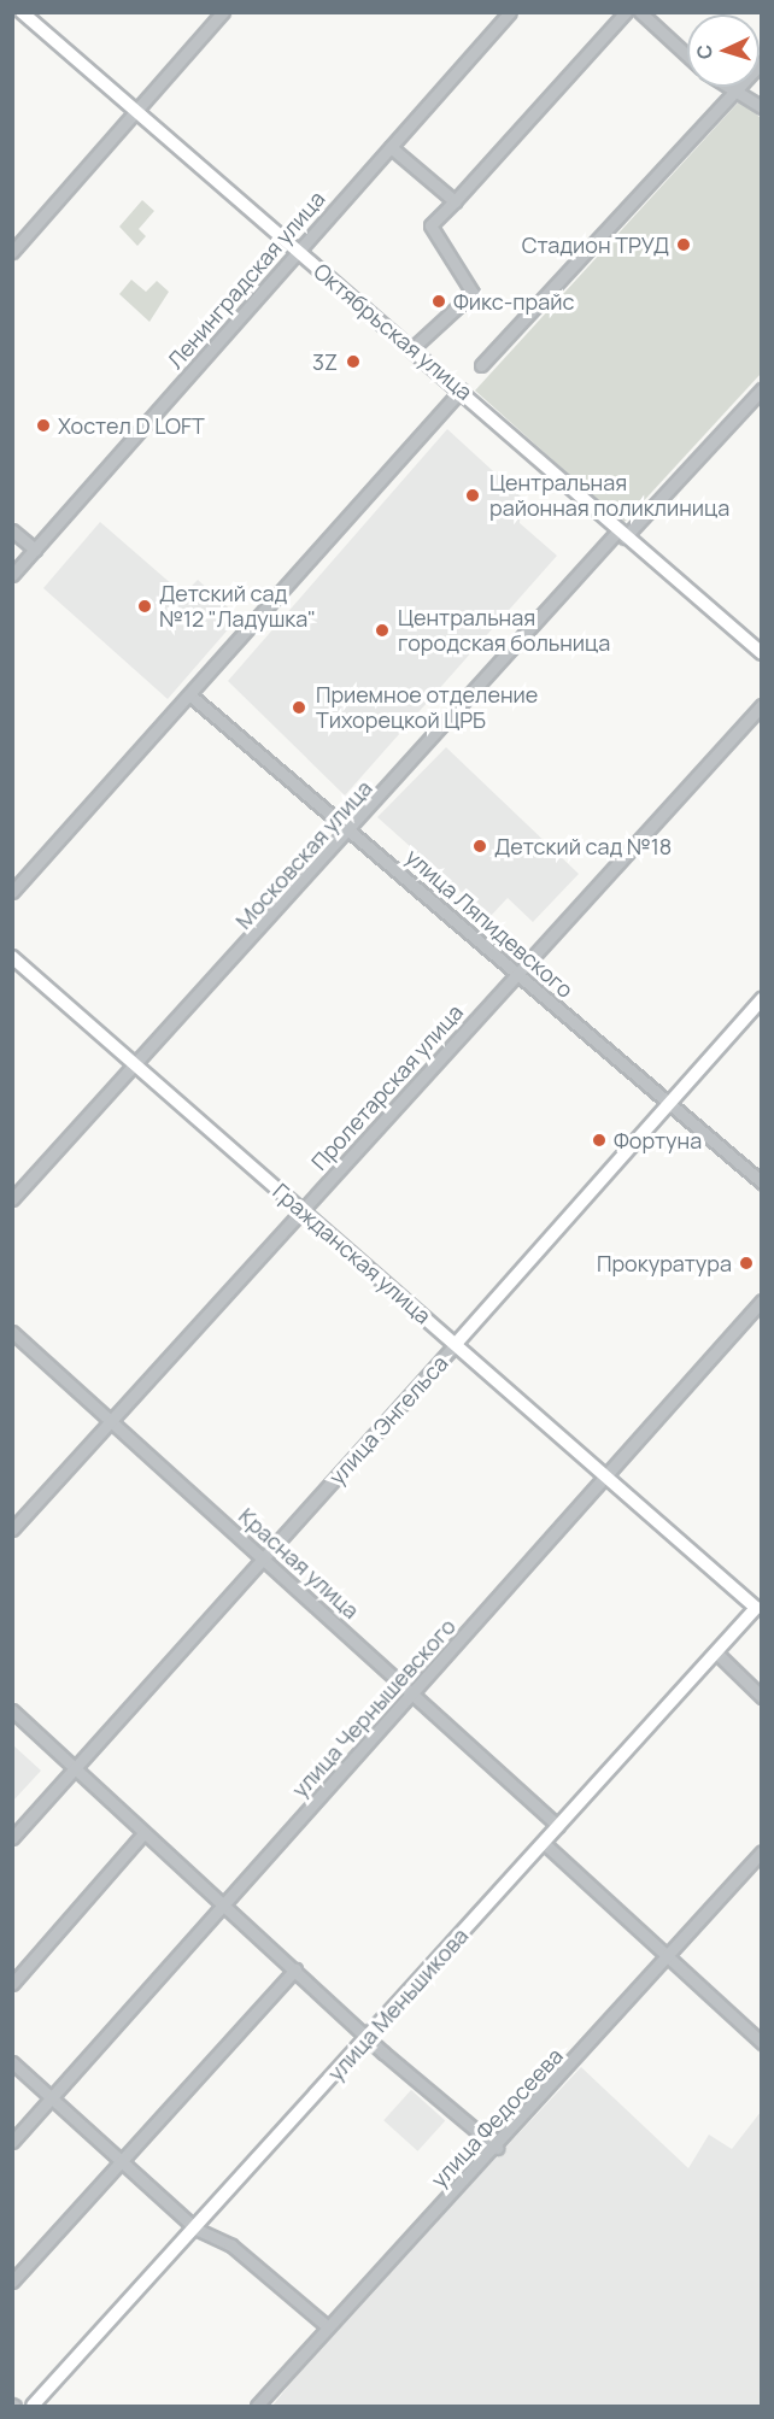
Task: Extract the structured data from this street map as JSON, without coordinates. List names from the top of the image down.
{
  "streets": {
    "main road": [
      "Октябрьская улица",
      "Гражданская улица",
      "улица Энгельса",
      "улица Меньшикова"
    ],
    "street": [
      "Ленинградская улица",
      "Московская улица",
      "улица Ляпидевского",
      "Пролетарская улица",
      "Красная улица",
      "улица Чернышевского",
      "улица Федосеева"
    ]
  },
  "crossings": [
    ["Ленинградская улица", "Октябрьская улица"],
    ["Октябрьская улица", "Московская улица"],
    ["Московская улица", "улица Ляпидевского"],
    ["Московская улица", "Гражданская улица"],
    ["улица Ляпидевского", "Пролетарская улица"],
    ["улица Ляпидевского", "улица Энгельса"],
    ["Пролетарская улица", "Гражданская улица"],
    ["Пролетарская улица", "Красная улица"],
    ["Гражданская улица", "улица Энгельса"],
    ["Гражданская улица", "улица Чернышевского"],
    ["Гражданская улица", "улица Меньшикова"],
    ["улица Энгельса", "Красная улица"],
    ["Красная улица", "улица Чернышевского"],
    ["Красная улица", "улица Меньшикова"]
  ],
  "places": [
    "Стадион ТРУД",
    "Фикс-прайс",
    "3Z",
    "Хостел D LOFT",
    "Центральная районная поликлиница",
    "Детский сад №12 \"Ладушка\"",
    "Центральная городская больница",
    "Приемное отделение Тихорецкой ЦРБ",
    "Детский сад №18",
    "Фортуна",
    "Прокуратура"
  ],
  "north": "left"
}
